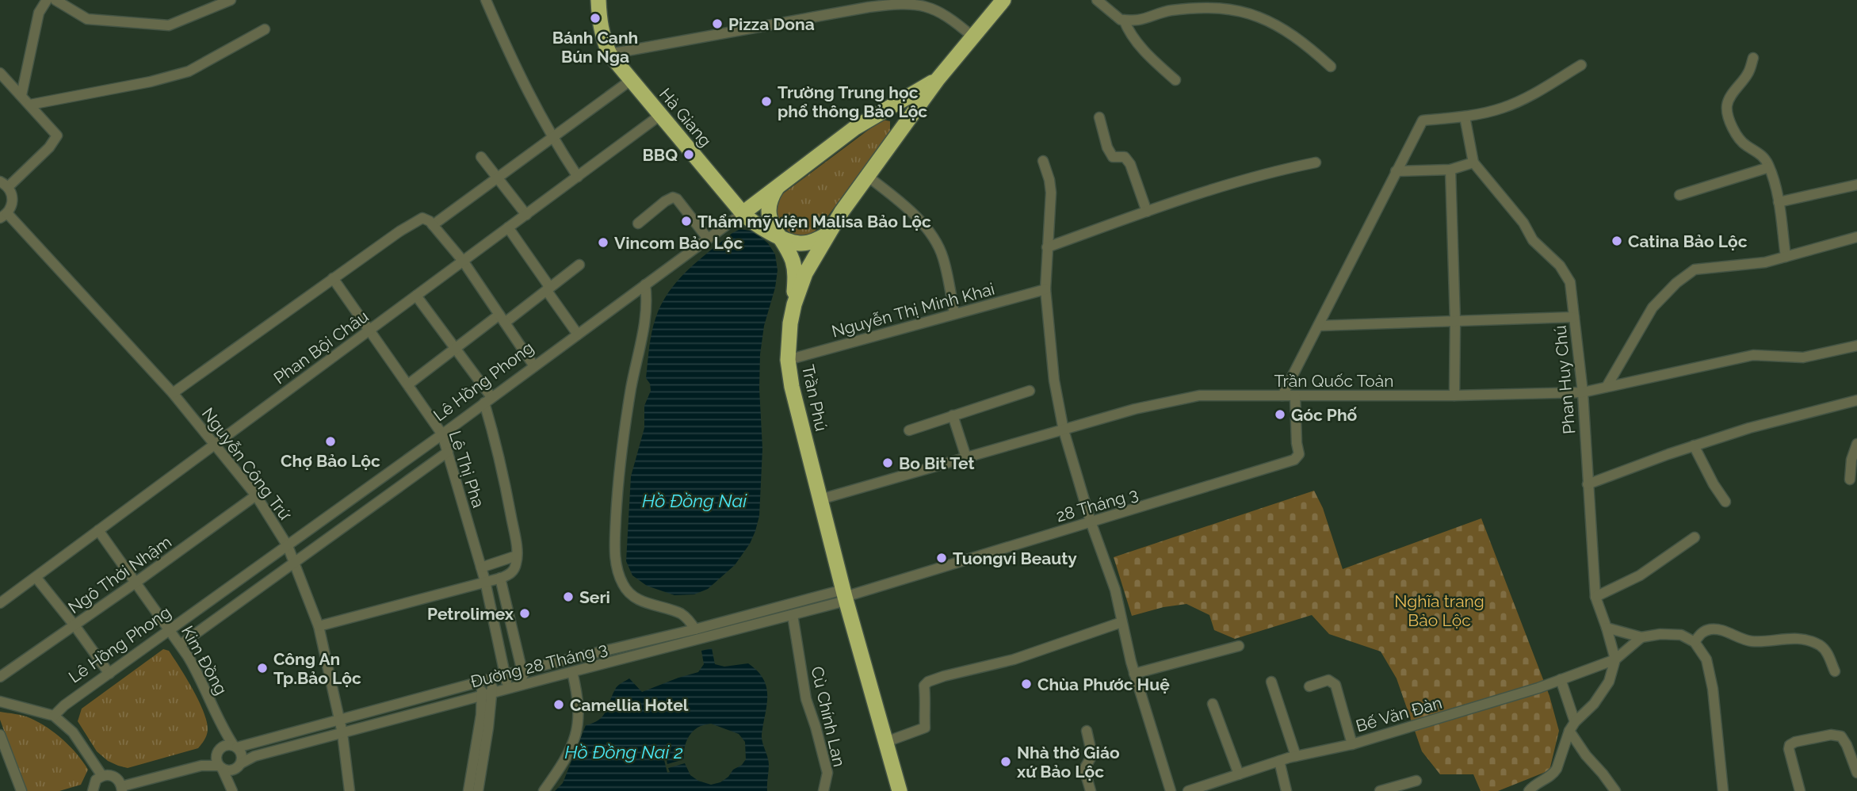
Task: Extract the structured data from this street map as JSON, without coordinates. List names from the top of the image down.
{
  "streets": {
    "highway": ["Hà Giang", "Lê Hồng Phong", "Trần Phú"],
    "street": [
      "Nguyễn Thị Minh Khai",
      "Phan Bội Châu",
      "Phan Huy Chú",
      "Trần Quốc Toản",
      "Nguyễn Công Trứ",
      "Lê Thị Pha",
      "28 Tháng 3",
      "Ngô Thời Nhậm",
      "Kim Đồng",
      "Đường 28 Tháng 3",
      "Bế Văn Đàn",
      "Cù Chính Lan"
    ]
  },
  "crossings": [
    ["Hà Giang", "Phan Bội Châu"],
    ["Hà Giang", "Lê Hồng Phong"],
    ["Hà Giang", "Trần Phú"],
    ["Nguyễn Thị Minh Khai", "Trần Phú"],
    ["Phan Bội Châu", "Nguyễn Công Trứ"],
    ["Phan Bội Châu", "Lê Thị Pha"],
    ["Phan Bội Châu", "Kim Đồng"],
    ["Phan Huy Chú", "Trần Quốc Toản"],
    ["Phan Huy Chú", "Bế Văn Đàn"],
    ["Trần Quốc Toản", "Trần Phú"],
    ["Trần Quốc Toản", "28 Tháng 3"],
    ["Lê Hồng Phong", "Trần Phú"],
    ["Lê Hồng Phong", "Nguyễn Công Trứ"],
    ["Lê Hồng Phong", "Lê Thị Pha"],
    ["Lê Hồng Phong", "Kim Đồng"],
    ["Trần Phú", "28 Tháng 3"],
    ["Trần Phú", "Đường 28 Tháng 3"],
    ["Nguyễn Công Trứ", "Ngô Thời Nhậm"],
    ["Nguyễn Công Trứ", "Đường 28 Tháng 3"],
    ["Lê Thị Pha", "Đường 28 Tháng 3"],
    ["28 Tháng 3", "Đường 28 Tháng 3"],
    ["Ngô Thời Nhậm", "Kim Đồng"],
    ["Kim Đồng", "Đường 28 Tháng 3"],
    ["Đường 28 Tháng 3", "Cù Chính Lan"]
  ],
  "water": ["Hồ Đồng Nai", "Hồ Đồng Nai 2"],
  "parks": ["Nghĩa trang Bảo Lộc"],
  "places": [
    "Bánh Canh Bún Nga",
    "Pizza Dona",
    "Trường Trung học phổ thông Bảo Lộc",
    "BBQ",
    "Thẩm mỹ viện Malisa Bảo Lộc",
    "Catina Bảo Lộc",
    "Vincom Bảo Lộc",
    "Góc Phố",
    "Chợ Bảo Lộc",
    "Bo Bit Tet",
    "Tuongvi Beauty",
    "Seri",
    "Petrolimex",
    "Công An Tp.Bảo Lộc",
    "Chùa Phước Huệ",
    "Camellia Hotel",
    "Nhà thờ Giáo xứ Bảo Lộc"
  ]
}
